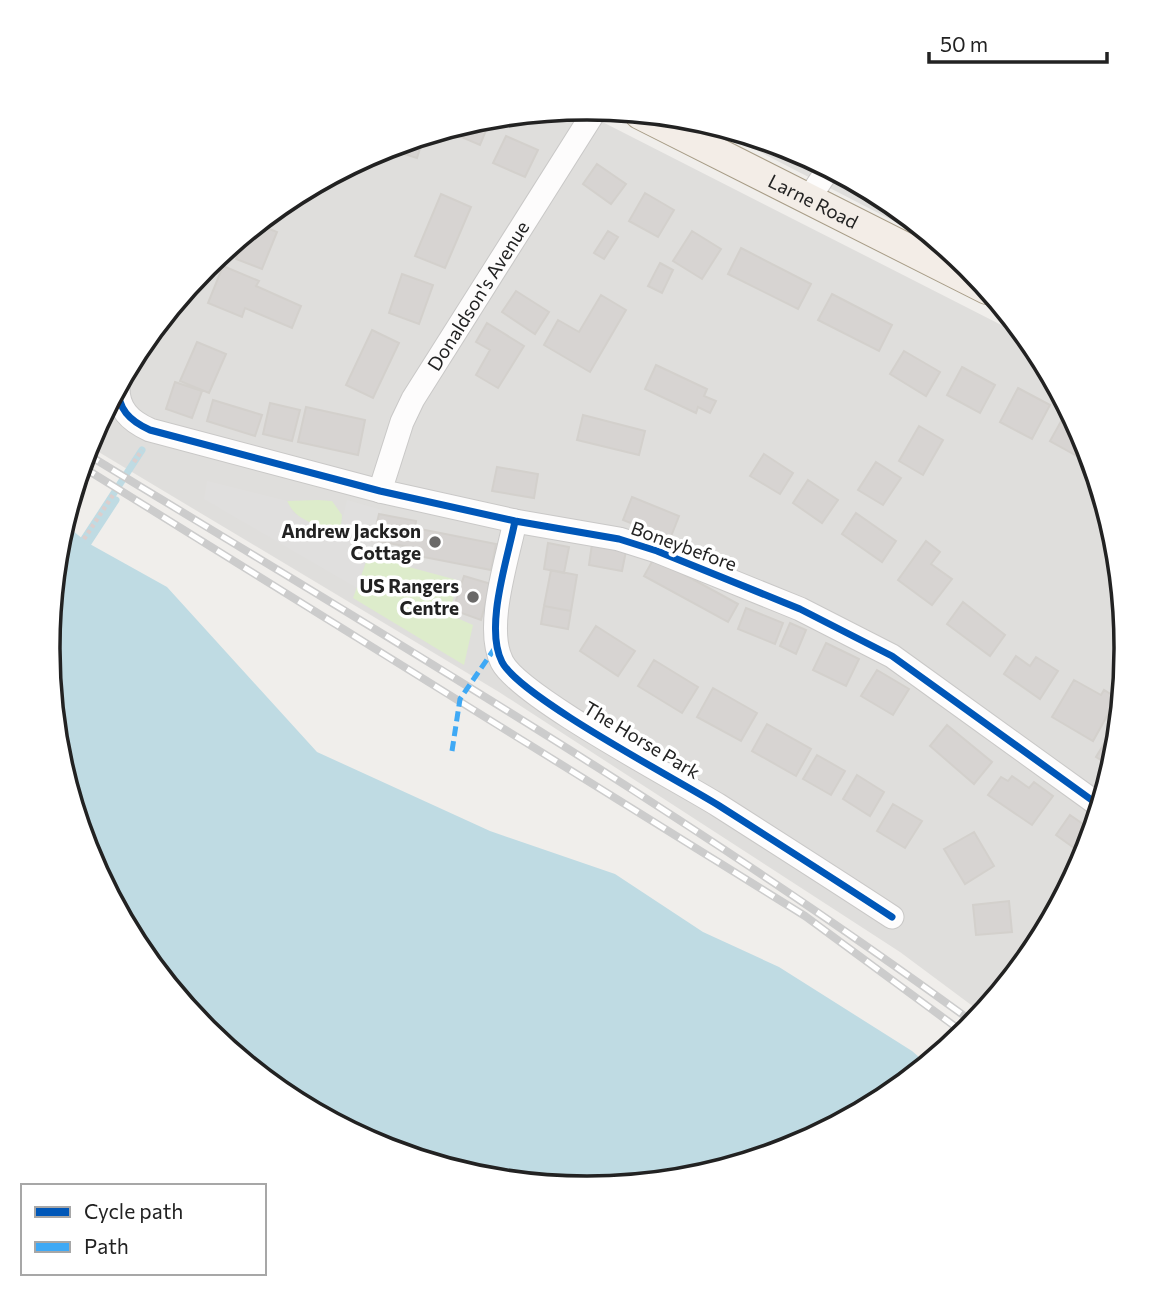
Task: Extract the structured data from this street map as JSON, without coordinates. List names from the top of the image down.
{
  "streets": {
    "main road": ["Larne Road"],
    "street": ["Donaldson's Avenue", "Boneybefore", "The Horse Park"]
  },
  "crossings": [
    ["Donaldson's Avenue", "Boneybefore"],
    ["Boneybefore", "The Horse Park"]
  ],
  "places": ["Andrew Jackson Cottage", "US Rangers Centre"],
  "legend": ["Cycle path", "Path"],
  "scale_bar": "50 m"
}
